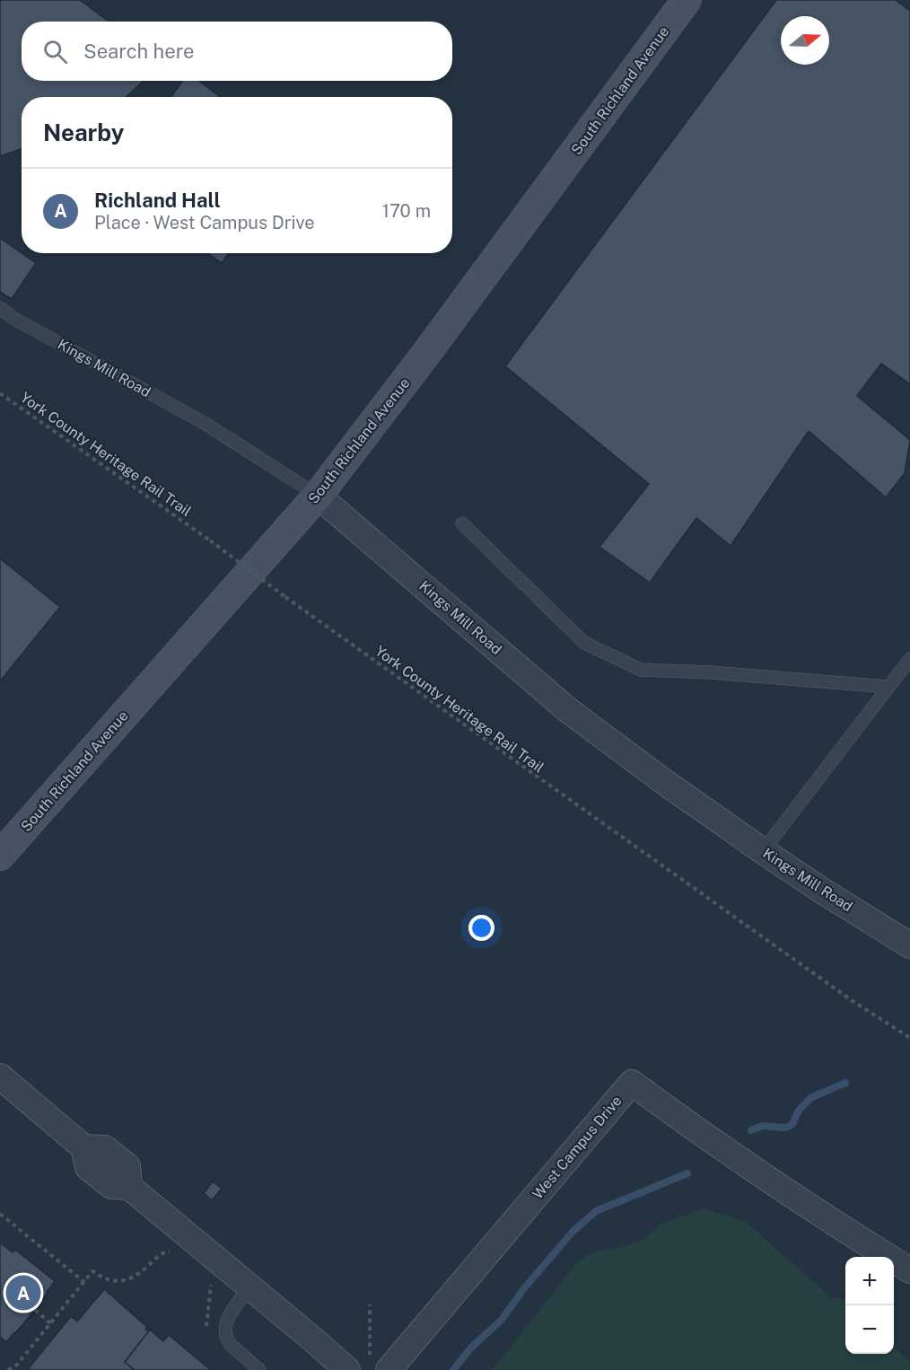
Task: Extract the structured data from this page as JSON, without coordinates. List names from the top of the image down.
{
  "streets": {
    "main road": ["South Richland Avenue"],
    "street": ["Kings Mill Road", "West Campus Drive"],
    "path": ["York County Heritage Rail Trail"]
  },
  "crossings": [
    ["South Richland Avenue", "Kings Mill Road"]
  ],
  "north": "right",
  "page": {
    "search": "Search here",
    "heading": "Nearby",
    "list": [
      {
        "mark": "A",
        "name": "Richland Hall",
        "note": "Place · West Campus Drive",
        "value": "170 m"
      }
    ],
    "map_buttons": ["+", "−"],
    "pins": "A"
  }
}
